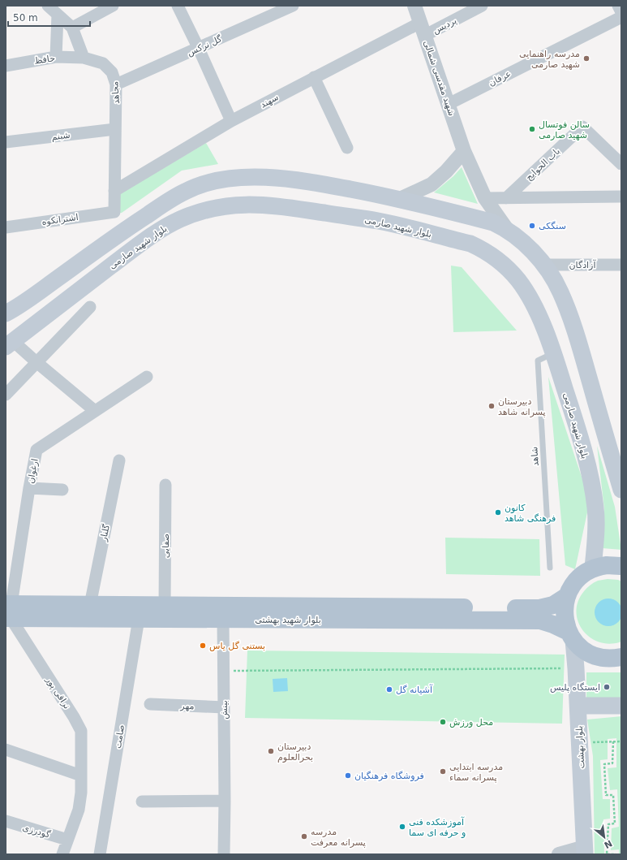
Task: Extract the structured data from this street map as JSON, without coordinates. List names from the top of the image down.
{
  "streets": {
    "main road": ["بلوار شهید صارمی", "بلوار شهید بهشتی", "بلوار بهشت"],
    "street": [
      "پردیس",
      "گل نرکس",
      "حافظ",
      "شهید مقدسی شمالی",
      "عرفان",
      "مجاهد",
      "سهند",
      "شبنم",
      "باب الحوایج",
      "اشترانکوه",
      "آزادگان",
      "ارغوان",
      "گلنار",
      "صفایی",
      "نراقی پور",
      "مهر",
      "بینش",
      "صامت",
      "گودرزی"
    ],
    "lane": ["شاهد"]
  },
  "crossings": [
    ["پردیس", "شهید مقدسی شمالی"],
    ["پردیس", "سهند"],
    ["گل نرکس", "مجاهد"],
    ["حافظ", "مجاهد"],
    ["شهید مقدسی شمالی", "عرفان"],
    ["شهید مقدسی شمالی", "سهند"],
    ["مجاهد", "سهند"],
    ["مجاهد", "شبنم"],
    ["مجاهد", "اشترانکوه"],
    ["بلوار شهید صارمی", "شاهد"],
    ["ارغوان", "بلوار شهید بهشتی"],
    ["ارغوان", "نراقی پور"],
    ["گلنار", "بلوار شهید بهشتی"],
    ["صفایی", "بلوار شهید بهشتی"],
    ["بلوار شهید بهشتی", "نراقی پور"],
    ["بلوار شهید بهشتی", "بینش"],
    ["بلوار شهید بهشتی", "صامت"],
    ["بلوار شهید بهشتی", "بلوار بهشت"],
    ["نراقی پور", "گودرزی"],
    ["مهر", "بینش"]
  ],
  "places": [
    "مدرسه راهنمایی شهید صارمی",
    "سالن فوتسال شهید صارمی",
    "سنگکی",
    "دبیرستان پسرانه شاهد",
    "کانون فرهنگی شاهد",
    "بستنی گل یاس",
    "ایستگاه پلیس",
    "آشیانه گل",
    "محل ورزش",
    "دبیرستان بحرالعلوم",
    "مدرسه ابتدایی پسرانه سماء",
    "فروشگاه فرهنگیان",
    "آموزشکده فنی و حرفه ای سما",
    "مدرسه پسرانه معرفت"
  ],
  "scale_bar": "50 m",
  "north": "bottom right"
}
